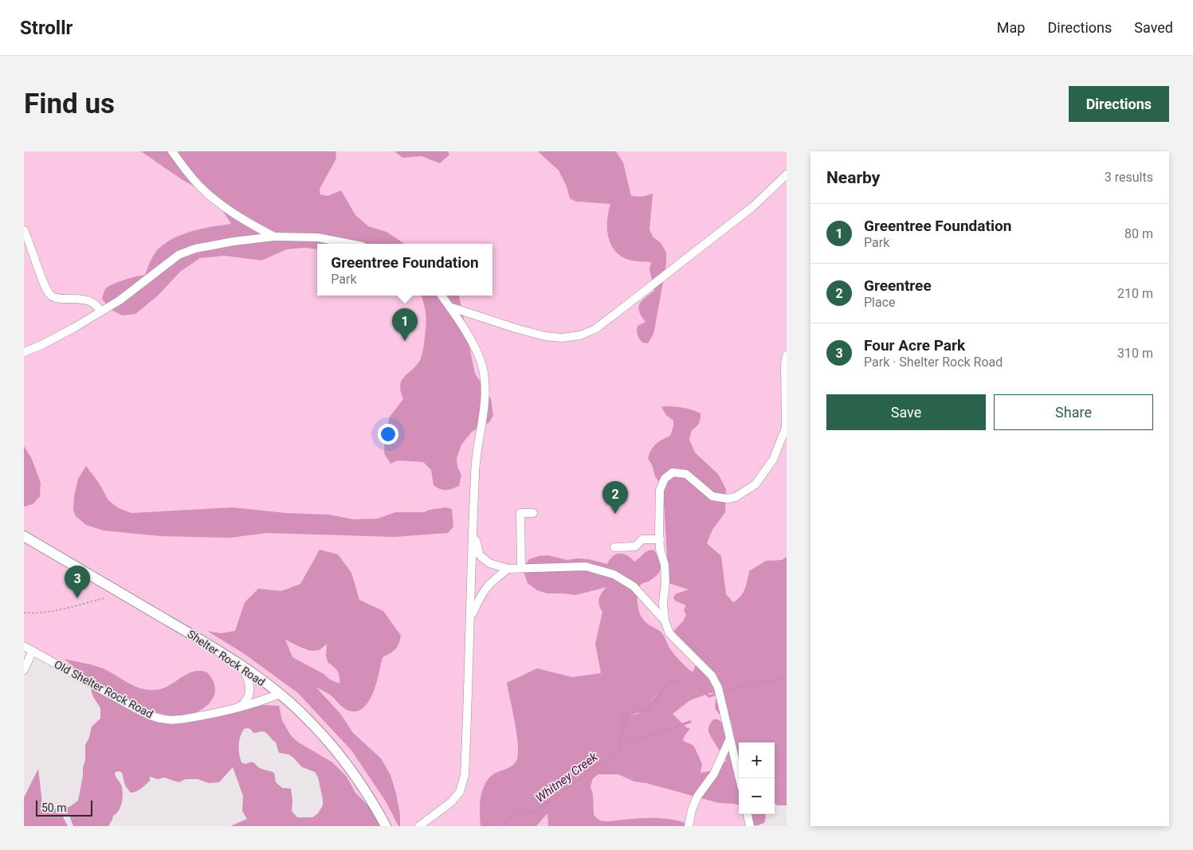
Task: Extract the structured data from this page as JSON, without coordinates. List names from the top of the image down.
{
  "streets": {
    "main road": ["Shelter Rock Road"],
    "street": ["Old Shelter Rock Road"]
  },
  "crossings": [
    ["Shelter Rock Road", "Old Shelter Rock Road"]
  ],
  "water": ["Whitney Creek"],
  "scale_bar": "50 m",
  "page": {
    "header": "Strollr",
    "nav": ["Map", "Directions", "Saved"],
    "buttons": [
      "Directions",
      ["Save", "Share"]
    ],
    "title": "Find us",
    "heading": ["Nearby", "3 results"],
    "list": [
      {
        "mark": "1",
        "name": "Greentree Foundation",
        "note": "Park",
        "value": "80 m"
      },
      {
        "mark": "2",
        "name": "Greentree",
        "note": "Place",
        "value": "210 m"
      },
      {
        "mark": "3",
        "name": "Four Acre Park",
        "note": "Park · Shelter Rock Road",
        "value": "310 m"
      }
    ],
    "popup": ["Greentree Foundation", "Park"],
    "pins": ["1", "2", "3"],
    "map_buttons": ["+", "−"],
    "scale": "50 m"
  }
}
